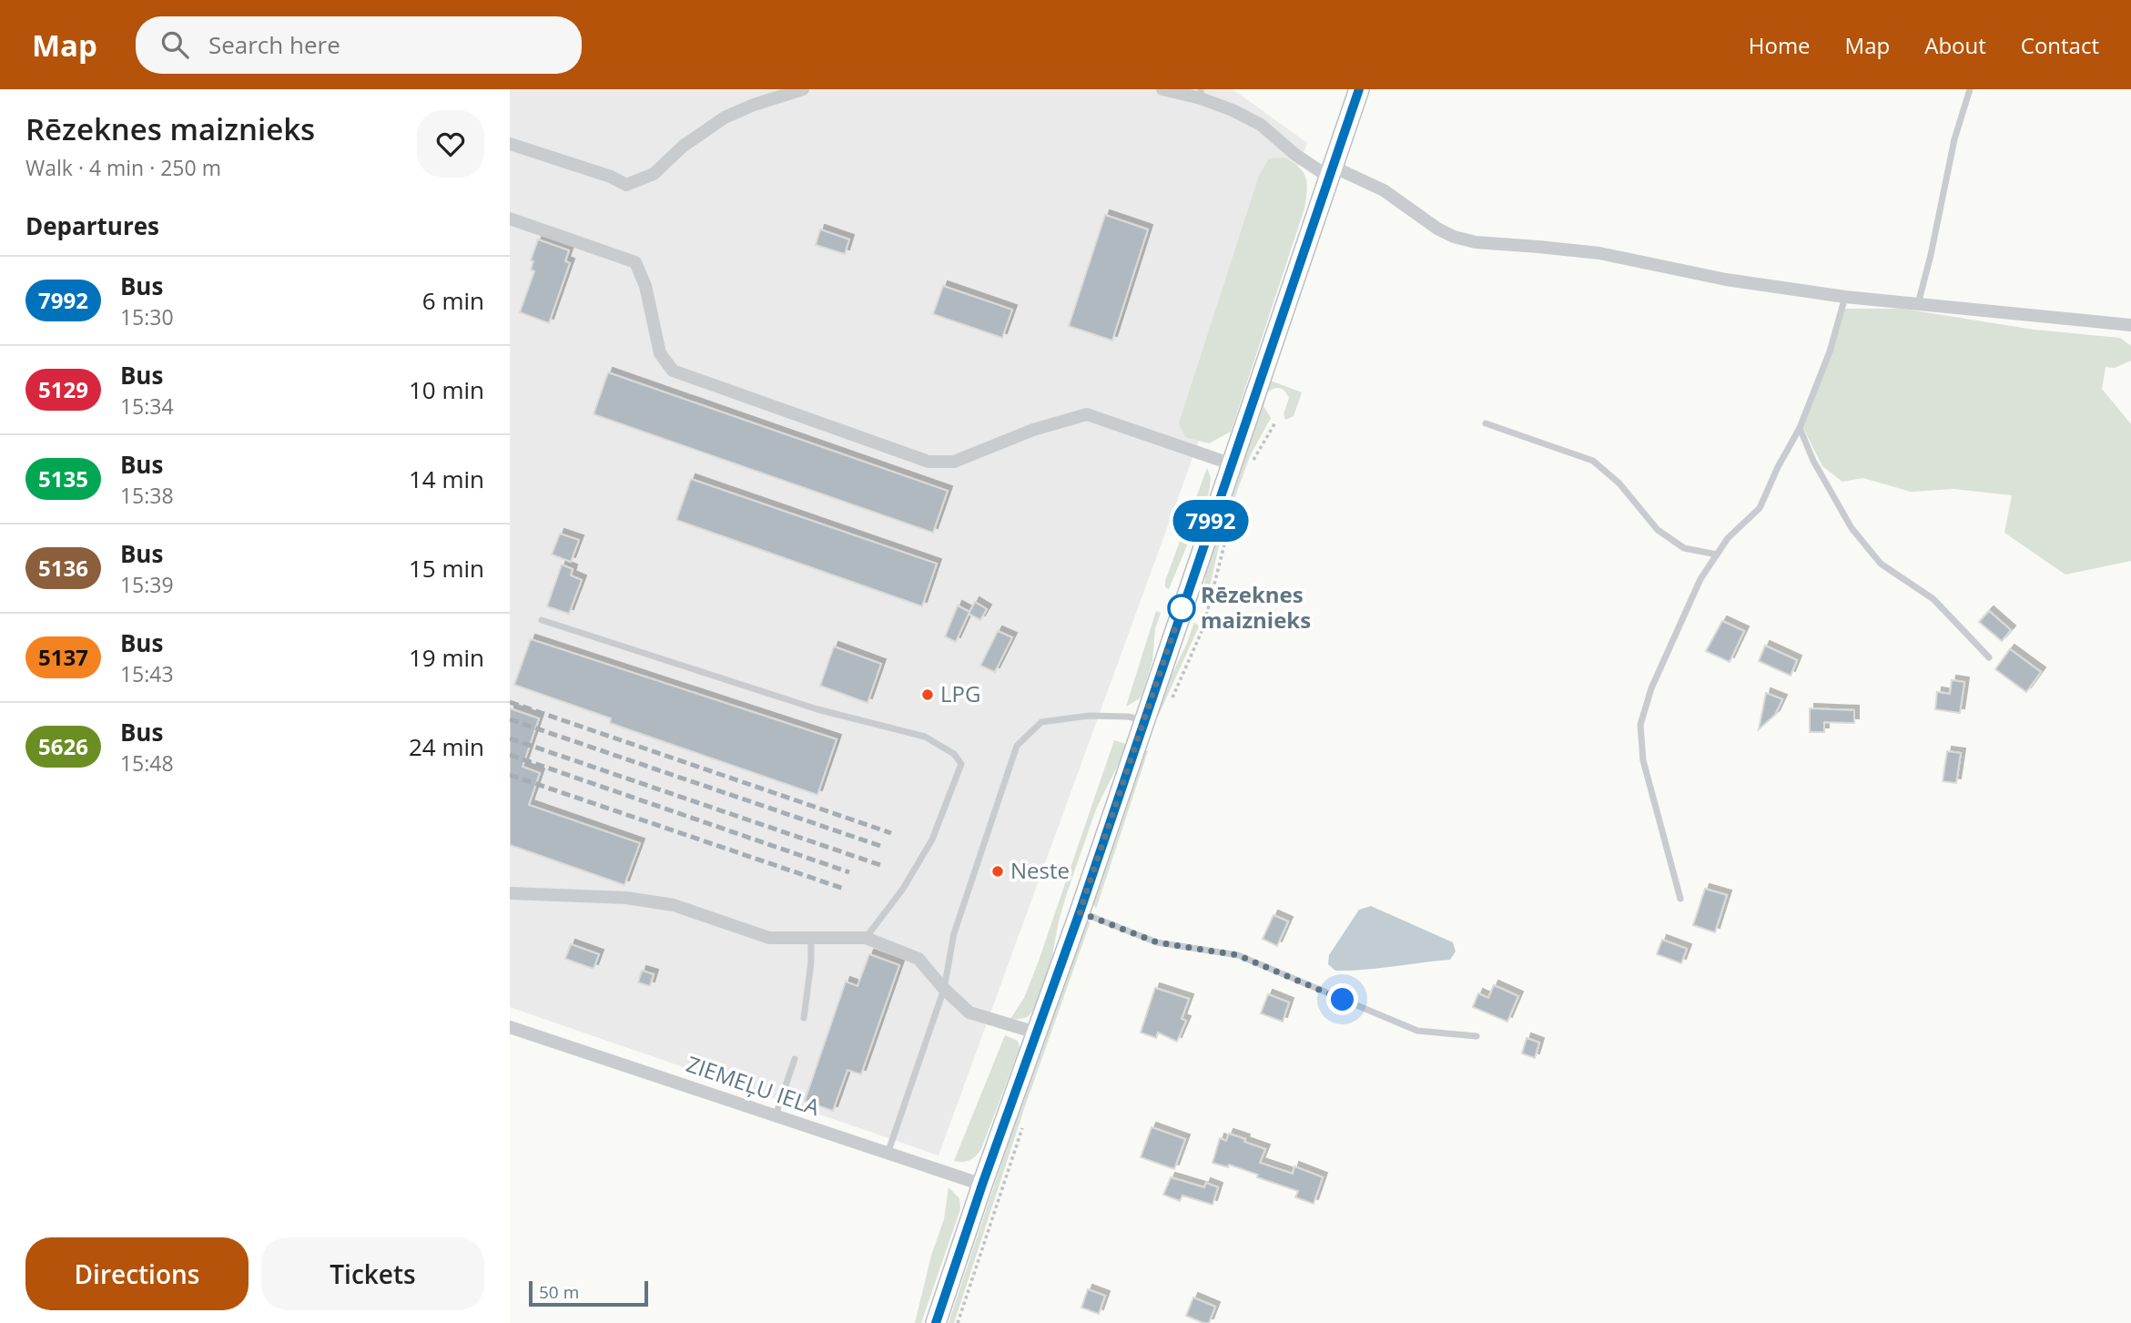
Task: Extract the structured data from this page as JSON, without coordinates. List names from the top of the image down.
{
  "streets": {
    "street": ["ZIEMEĻU IELA"]
  },
  "places": ["Rēzeknes maiznieks", "LPG", "Neste"],
  "lines": ["bus line 7992"],
  "scale_bar": "50 m",
  "page": {
    "header": "Map",
    "search": "Search here",
    "nav": [
      "Home",
      "Map",
      "About",
      "Contact"
    ],
    "heading": [
      ["Rēzeknes maiznieks", "Walk · 4 min · 250 m"],
      "Departures"
    ],
    "on_map": "7992",
    "list": [
      {
        "mark": "7992",
        "name": "Bus",
        "note": "15:30",
        "value": "6 min"
      },
      {
        "mark": "5129",
        "name": "Bus",
        "note": "15:34",
        "value": "10 min"
      },
      {
        "mark": "5135",
        "name": "Bus",
        "note": "15:38",
        "value": "14 min"
      },
      {
        "mark": "5136",
        "name": "Bus",
        "note": "15:39",
        "value": "15 min"
      },
      {
        "mark": "5137",
        "name": "Bus",
        "note": "15:43",
        "value": "19 min"
      },
      {
        "mark": "5626",
        "name": "Bus",
        "note": "15:48",
        "value": "24 min"
      }
    ],
    "buttons": ["Directions", "Tickets"],
    "scale": "50 m"
  }
}
